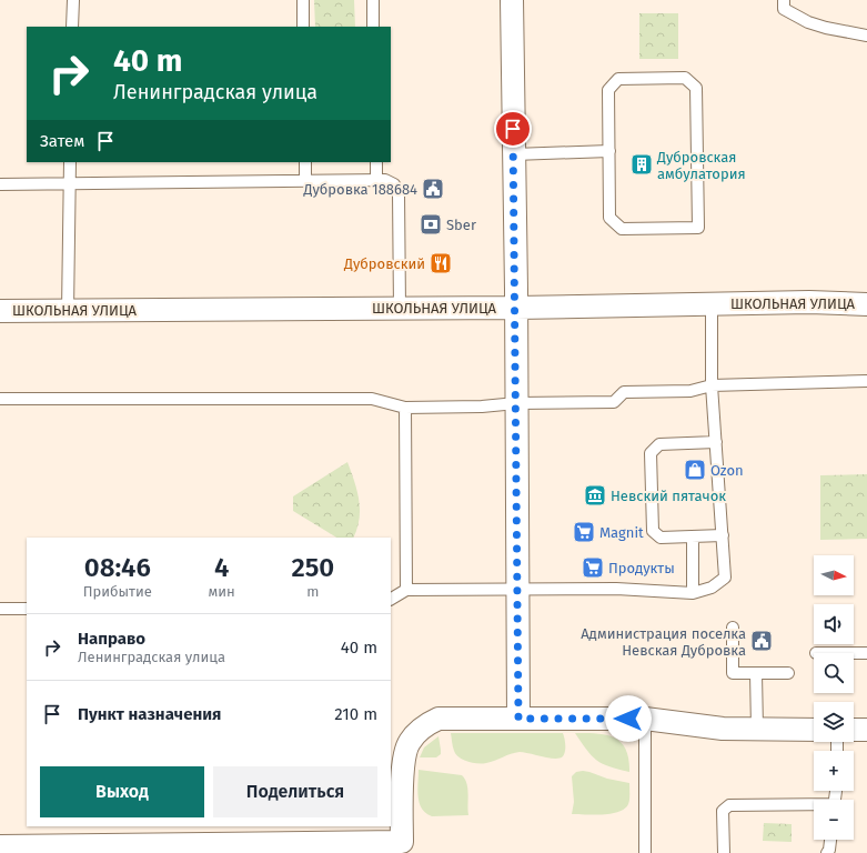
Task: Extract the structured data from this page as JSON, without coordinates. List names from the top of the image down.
{
  "streets": {
    "street": ["ШКОЛЬНАЯ УЛИЦА"]
  },
  "places": {
    "building": ["Дубровская амбулатория"],
    "public building": ["Дубровка 188684", "Администрация поселка Невская Дубровка"],
    "bank": ["Sber"],
    "restaurant": ["Дубровский"],
    "shop": ["Ozon"],
    "museum": ["Невский пятачок"],
    "supermarket": ["Magnit", "Продукты"]
  },
  "north": "right",
  "page": {
    "turn": ["40 m", "Ленинградская улица"],
    "then": "Затем",
    "eta": [
      "08:46",
      "Прибытие",
      "4",
      "мин",
      "250",
      "m"
    ],
    "map_buttons": ["+", "−"],
    "list": [
      {
        "name": "Направо",
        "note": "Ленинградская улица",
        "value": "40 m"
      },
      {
        "name": "Пункт назначения",
        "value": "210 m"
      }
    ],
    "buttons": ["Выход", "Поделиться"]
  }
}
